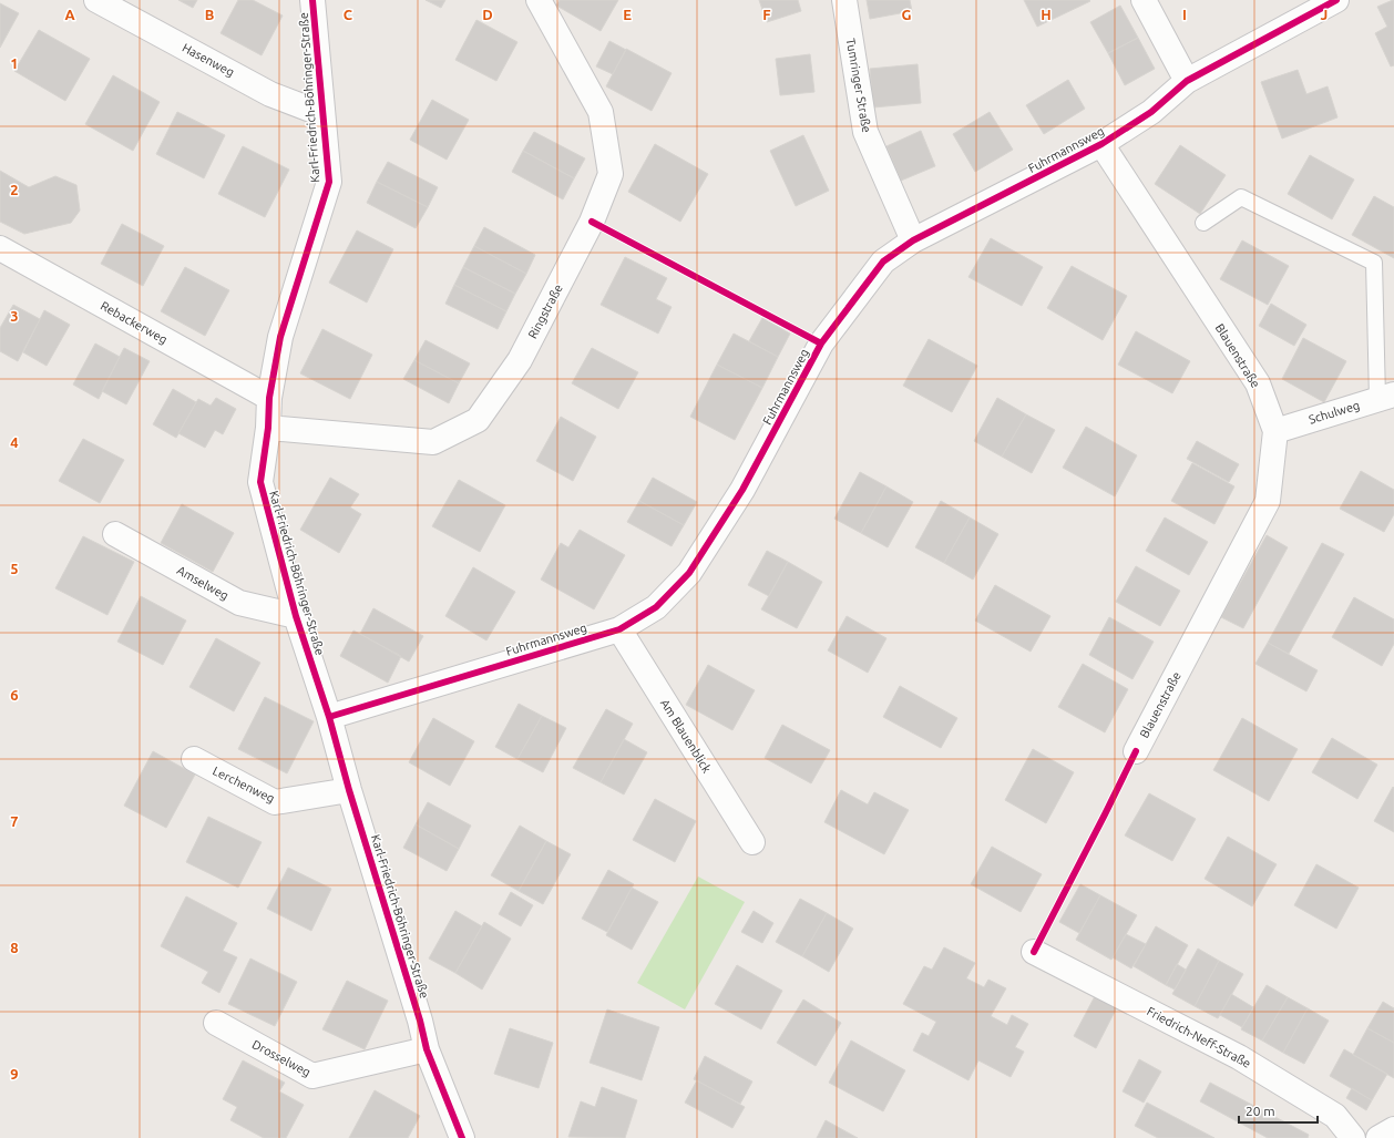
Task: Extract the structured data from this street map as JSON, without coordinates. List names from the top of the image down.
{
  "streets": {
    "street": [
      "Hasenweg",
      "Tumringer Straße",
      "Karl-Friedrich-Böhringer-Straße",
      "Fuhrmannsweg",
      "Ringstraße",
      "Rebackerweg",
      "Blauenstraße",
      "Schulweg",
      "Amselweg",
      "Am Blauenblick",
      "Lerchenweg",
      "Friedrich-Neff-Straße",
      "Drosselweg"
    ]
  },
  "crossings": [
    ["Hasenweg", "Karl-Friedrich-Böhringer-Straße"],
    ["Tumringer Straße", "Fuhrmannsweg"],
    ["Karl-Friedrich-Böhringer-Straße", "Fuhrmannsweg"],
    ["Karl-Friedrich-Böhringer-Straße", "Ringstraße"],
    ["Karl-Friedrich-Böhringer-Straße", "Rebackerweg"],
    ["Karl-Friedrich-Böhringer-Straße", "Amselweg"],
    ["Karl-Friedrich-Böhringer-Straße", "Lerchenweg"],
    ["Karl-Friedrich-Böhringer-Straße", "Drosselweg"],
    ["Fuhrmannsweg", "Blauenstraße"],
    ["Fuhrmannsweg", "Am Blauenblick"],
    ["Blauenstraße", "Schulweg"]
  ],
  "scale_bar": "20 m",
  "grid": {
    "columns": [
      "A",
      "B",
      "C",
      "D",
      "E",
      "F",
      "G",
      "H",
      "I",
      "J"
    ],
    "rows": [
      "1",
      "2",
      "3",
      "4",
      "5",
      "6",
      "7",
      "8",
      "9"
    ]
  }
}
